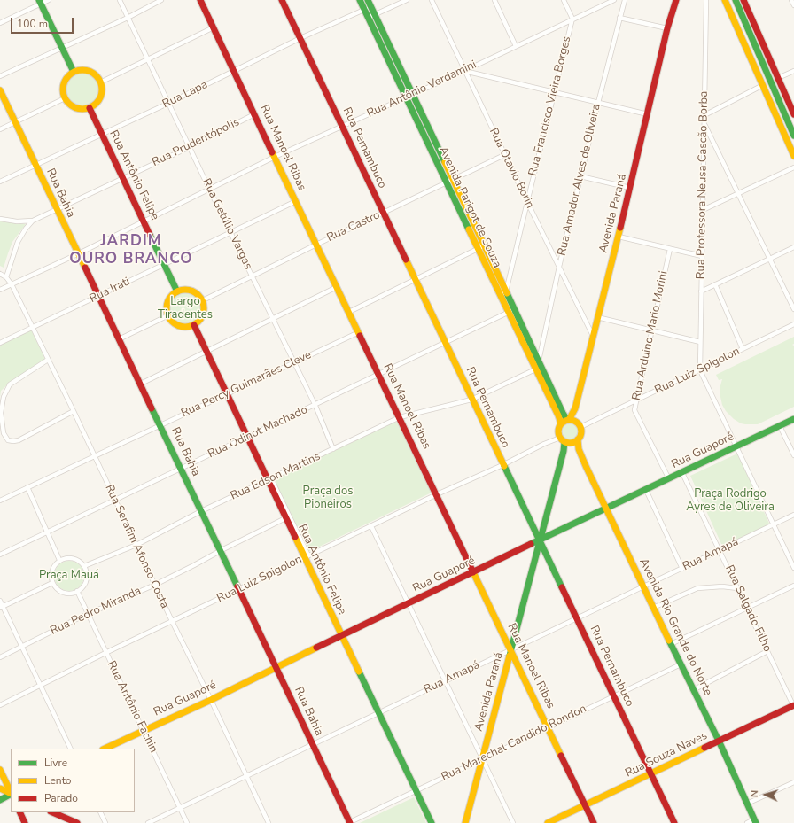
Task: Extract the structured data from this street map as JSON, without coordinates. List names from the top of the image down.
{
  "streets": {
    "street": [
      "Rua Antônio Verdamini",
      "Rua Lapa",
      "Rua Francisco Vieira Borges",
      "Rua Prudentópolis",
      "Rua Manoel Ribas",
      "Rua Pernambuco",
      "Rua Otavio Borin",
      "Rua Antônio Felipe",
      "Rua Amador Alves de Oliveira",
      "Rua Professora Neusa Cascão Borba",
      "Rua Bahia",
      "Avenida Parigot de Souza",
      "Avenida Paraná",
      "Rua Getúlio Vargas",
      "Rua Castro",
      "Rua Irati",
      "Rua Arduino Mario Morini",
      "Rua Luiz Spigolon",
      "Rua Percy Guimarães Cleve",
      "Rua Odinot Machado",
      "Rua Guaporé",
      "Rua Edson Martins",
      "Rua Serafim Afonso Costa",
      "Rua Amapá",
      "Rua Salgado Filho",
      "Rua Pedro Miranda",
      "Avenida Rio Grande do Norte",
      "Rua Antônio Fachin",
      "Rua Marechal Candido Rondon",
      "Rua Souza Naves"
    ]
  },
  "crossings": [
    ["Rua Antônio Verdamini", "Rua Francisco Vieira Borges"],
    ["Rua Antônio Verdamini", "Rua Manoel Ribas"],
    ["Rua Antônio Verdamini", "Rua Pernambuco"],
    ["Rua Antônio Verdamini", "Rua Otavio Borin"],
    ["Rua Antônio Verdamini", "Rua Antônio Felipe"],
    ["Rua Antônio Verdamini", "Rua Bahia"],
    ["Rua Antônio Verdamini", "Avenida Parigot de Souza"],
    ["Rua Antônio Verdamini", "Rua Getúlio Vargas"],
    ["Rua Antônio Verdamini", "Rua Serafim Afonso Costa"],
    ["Rua Lapa", "Rua Manoel Ribas"],
    ["Rua Lapa", "Rua Pernambuco"],
    ["Rua Lapa", "Rua Antônio Felipe"],
    ["Rua Lapa", "Rua Bahia"],
    ["Rua Lapa", "Avenida Parigot de Souza"],
    ["Rua Lapa", "Rua Getúlio Vargas"],
    ["Rua Francisco Vieira Borges", "Rua Otavio Borin"],
    ["Rua Francisco Vieira Borges", "Avenida Parigot de Souza"],
    ["Rua Prudentópolis", "Rua Manoel Ribas"],
    ["Rua Prudentópolis", "Rua Antônio Felipe"],
    ["Rua Prudentópolis", "Rua Bahia"],
    ["Rua Prudentópolis", "Rua Getúlio Vargas"],
    ["Rua Manoel Ribas", "Avenida Paraná"],
    ["Rua Manoel Ribas", "Rua Castro"],
    ["Rua Manoel Ribas", "Rua Irati"],
    ["Rua Manoel Ribas", "Rua Luiz Spigolon"],
    ["Rua Manoel Ribas", "Rua Percy Guimarães Cleve"],
    ["Rua Manoel Ribas", "Rua Odinot Machado"],
    ["Rua Manoel Ribas", "Rua Guaporé"],
    ["Rua Manoel Ribas", "Rua Edson Martins"],
    ["Rua Manoel Ribas", "Rua Amapá"],
    ["Rua Manoel Ribas", "Rua Marechal Candido Rondon"],
    ["Rua Manoel Ribas", "Rua Souza Naves"],
    ["Rua Pernambuco", "Avenida Paraná"],
    ["Rua Pernambuco", "Rua Castro"],
    ["Rua Pernambuco", "Rua Luiz Spigolon"],
    ["Rua Pernambuco", "Rua Odinot Machado"],
    ["Rua Pernambuco", "Rua Guaporé"],
    ["Rua Pernambuco", "Rua Edson Martins"],
    ["Rua Pernambuco", "Rua Amapá"],
    ["Rua Pernambuco", "Rua Marechal Candido Rondon"],
    ["Rua Pernambuco", "Rua Souza Naves"],
    ["Rua Otavio Borin", "Rua Amador Alves de Oliveira"],
    ["Rua Otavio Borin", "Avenida Paraná"],
    ["Rua Otavio Borin", "Rua Castro"],
    ["Rua Antônio Felipe", "Rua Castro"],
    ["Rua Antônio Felipe", "Rua Irati"],
    ["Rua Antônio Felipe", "Rua Luiz Spigolon"],
    ["Rua Antônio Felipe", "Rua Percy Guimarães Cleve"],
    ["Rua Antônio Felipe", "Rua Odinot Machado"],
    ["Rua Antônio Felipe", "Rua Guaporé"],
    ["Rua Antônio Felipe", "Rua Edson Martins"],
    ["Rua Antônio Felipe", "Rua Amapá"],
    ["Rua Antônio Felipe", "Rua Pedro Miranda"],
    ["Rua Antônio Felipe", "Rua Marechal Candido Rondon"],
    ["Rua Amador Alves de Oliveira", "Avenida Parigot de Souza"],
    ["Rua Amador Alves de Oliveira", "Rua Edson Martins"],
    ["Rua Professora Neusa Cascão Borba", "Rua Luiz Spigolon"],
    ["Rua Bahia", "Rua Irati"],
    ["Rua Bahia", "Rua Luiz Spigolon"],
    ["Rua Bahia", "Rua Percy Guimarães Cleve"],
    ["Rua Bahia", "Rua Odinot Machado"],
    ["Rua Bahia", "Rua Guaporé"],
    ["Rua Bahia", "Rua Edson Martins"],
    ["Rua Bahia", "Rua Amapá"],
    ["Rua Bahia", "Rua Pedro Miranda"],
    ["Rua Bahia", "Rua Marechal Candido Rondon"],
    ["Avenida Parigot de Souza", "Avenida Paraná"],
    ["Avenida Parigot de Souza", "Rua Castro"],
    ["Avenida Parigot de Souza", "Rua Luiz Spigolon"],
    ["Avenida Parigot de Souza", "Rua Odinot Machado"],
    ["Avenida Parigot de Souza", "Rua Edson Martins"],
    ["Avenida Parigot de Souza", "Avenida Rio Grande do Norte"],
    ["Avenida Paraná", "Rua Luiz Spigolon"],
    ["Avenida Paraná", "Rua Guaporé"],
    ["Avenida Paraná", "Rua Amapá"],
    ["Avenida Paraná", "Avenida Rio Grande do Norte"],
    ["Avenida Paraná", "Rua Marechal Candido Rondon"],
    ["Rua Getúlio Vargas", "Rua Castro"],
    ["Rua Getúlio Vargas", "Rua Irati"],
    ["Rua Getúlio Vargas", "Rua Percy Guimarães Cleve"],
    ["Rua Getúlio Vargas", "Rua Odinot Machado"],
    ["Rua Getúlio Vargas", "Rua Edson Martins"],
    ["Rua Irati", "Rua Serafim Afonso Costa"],
    ["Rua Arduino Mario Morini", "Rua Luiz Spigolon"],
    ["Rua Arduino Mario Morini", "Rua Guaporé"],
    ["Rua Luiz Spigolon", "Rua Serafim Afonso Costa"],
    ["Rua Luiz Spigolon", "Avenida Rio Grande do Norte"],
    ["Rua Luiz Spigolon", "Rua Antônio Fachin"],
    ["Rua Percy Guimarães Cleve", "Rua Serafim Afonso Costa"],
    ["Rua Odinot Machado", "Rua Serafim Afonso Costa"],
    ["Rua Guaporé", "Rua Serafim Afonso Costa"],
    ["Rua Guaporé", "Rua Salgado Filho"],
    ["Rua Guaporé", "Avenida Rio Grande do Norte"],
    ["Rua Guaporé", "Rua Antônio Fachin"],
    ["Rua Edson Martins", "Rua Serafim Afonso Costa"],
    ["Rua Edson Martins", "Rua Antônio Fachin"],
    ["Rua Serafim Afonso Costa", "Rua Amapá"],
    ["Rua Serafim Afonso Costa", "Rua Pedro Miranda"],
    ["Rua Amapá", "Rua Salgado Filho"],
    ["Rua Amapá", "Avenida Rio Grande do Norte"],
    ["Rua Amapá", "Rua Antônio Fachin"],
    ["Rua Salgado Filho", "Rua Souza Naves"],
    ["Rua Pedro Miranda", "Rua Antônio Fachin"],
    ["Avenida Rio Grande do Norte", "Rua Marechal Candido Rondon"],
    ["Avenida Rio Grande do Norte", "Rua Souza Naves"]
  ],
  "districts": ["JARDIM OURO BRANCO"],
  "parks": [
    "Largo Tiradentes",
    "Praça dos Pioneiros",
    "Praça Rodrigo Ayres de Oliveira",
    "Praça Mauá"
  ],
  "legend": ["Livre", "Lento", "Parado"],
  "scale_bar": "100 m",
  "north": "left"
}
